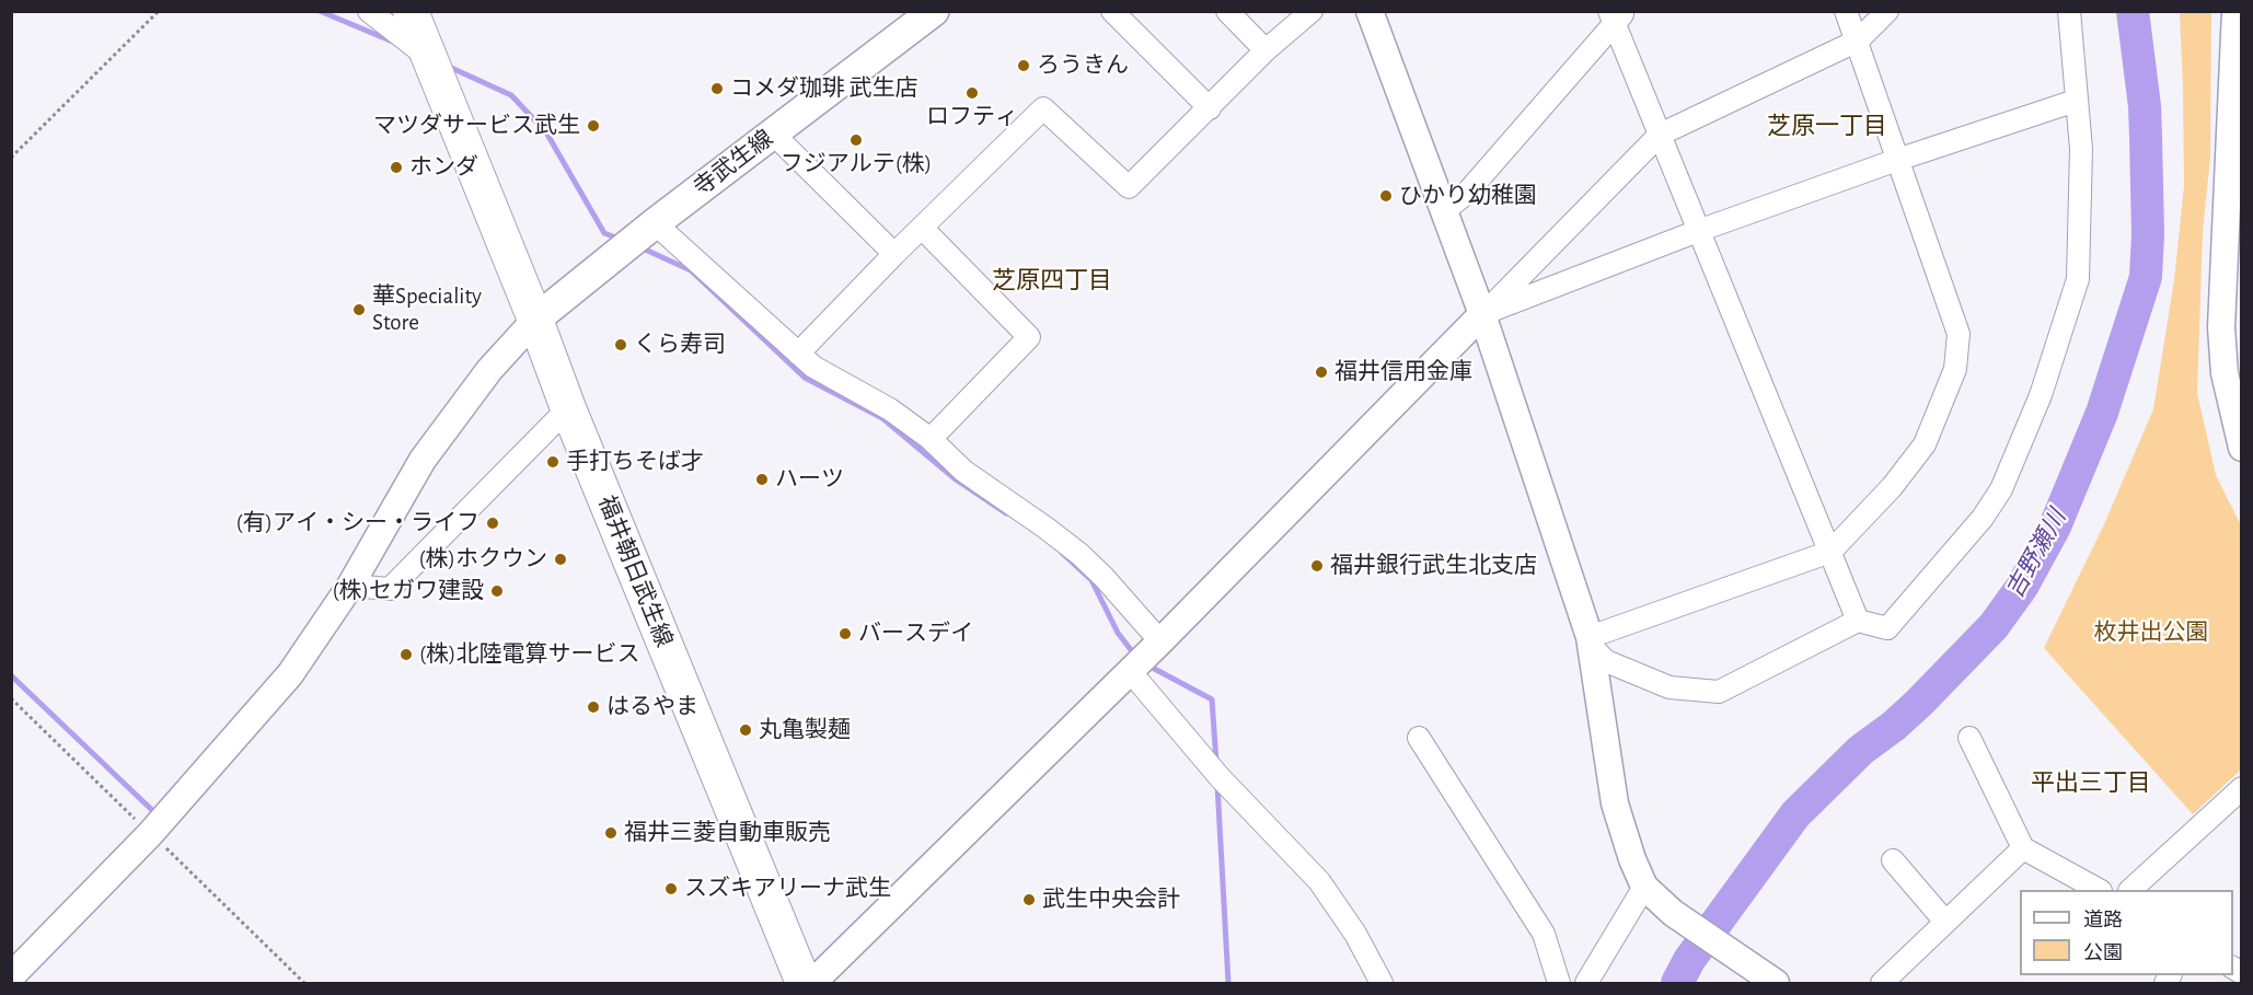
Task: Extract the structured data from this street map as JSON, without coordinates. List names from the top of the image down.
{
  "streets": {
    "main road": ["寺武生線", "福井朝日武生線"]
  },
  "crossings": [
    ["寺武生線", "福井朝日武生線"]
  ],
  "districts": ["芝原一丁目", "芝原四丁目", "平出三丁目"],
  "water": ["吉野瀬川"],
  "parks": ["枚井出公園"],
  "places": [
    "ろうきん",
    "コメダ珈琲 武生店",
    "ロフティ",
    "マツダサービス武生",
    "フジアルテ(株)",
    "ホンダ",
    "ひかり幼稚園",
    "華Speciality Store",
    "くら寿司",
    "福井信用金庫",
    "手打ちそば才",
    "ハーツ",
    "(有)アイ・シー・ライフ",
    "(株)ホクウン",
    "福井銀行武生北支店",
    "(株)セガワ建設",
    "バースデイ",
    "(株)北陸電算サービス",
    "はるやま",
    "丸亀製麺",
    "福井三菱自動車販売",
    "スズキアリーナ武生",
    "武生中央会計"
  ],
  "legend": ["道路", "公園"]
}
